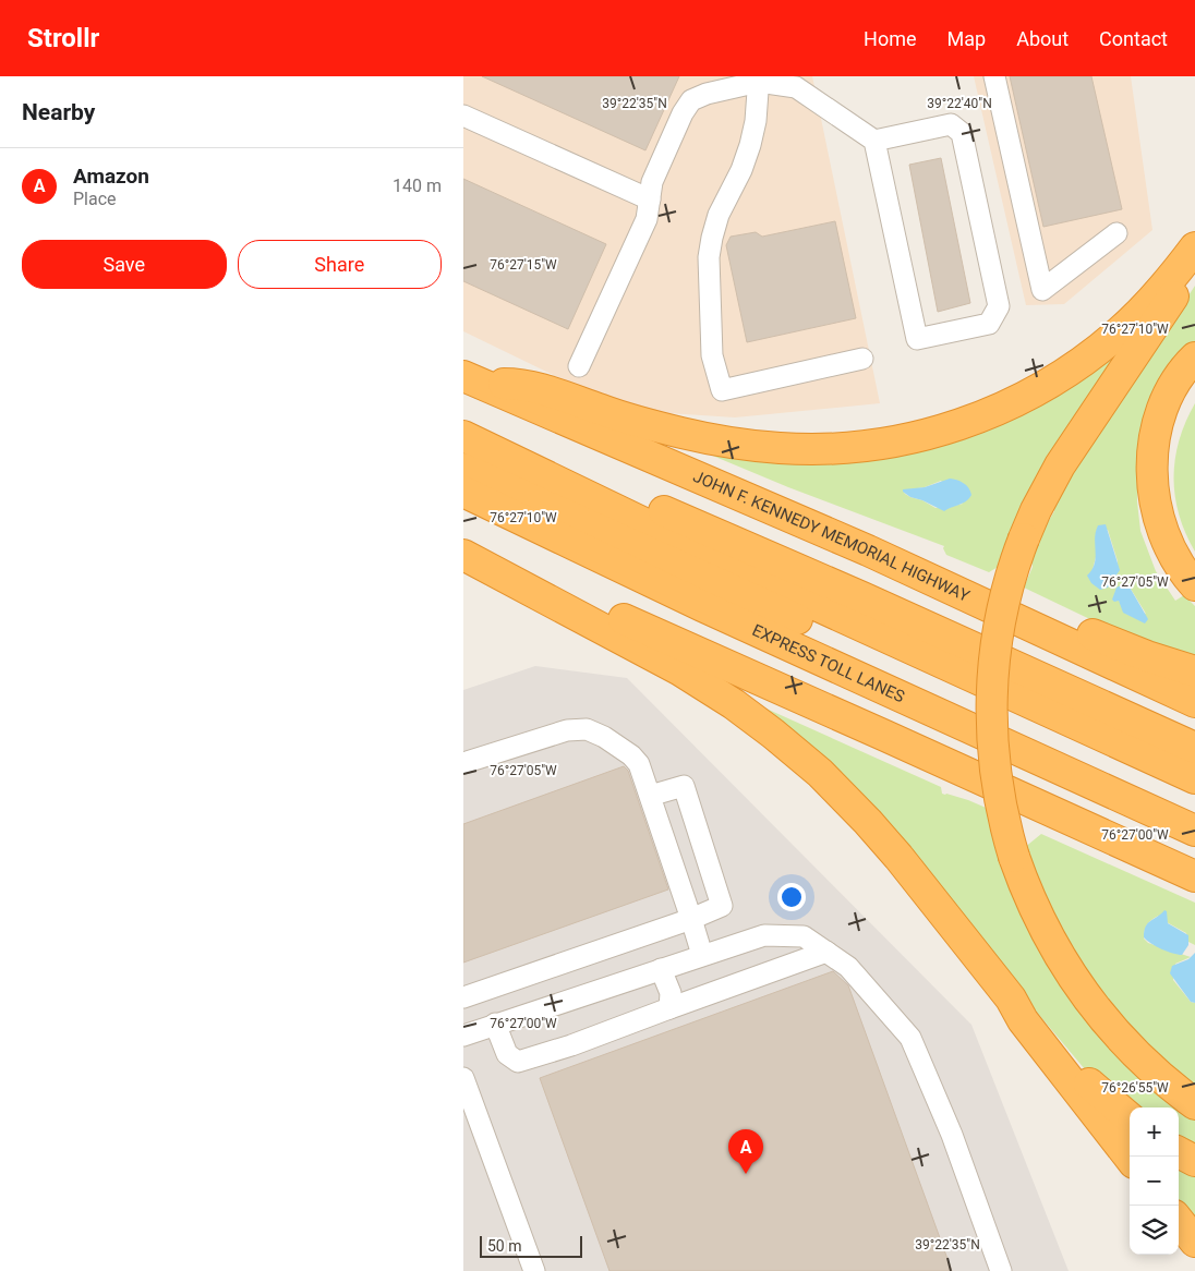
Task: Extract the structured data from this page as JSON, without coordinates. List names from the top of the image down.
{
  "streets": {
    "highway": ["JOHN F. KENNEDY MEMORIAL HIGHWAY", "EXPRESS TOLL LANES"]
  },
  "scale_bar": "50 m",
  "page": {
    "header": "Strollr",
    "nav": [
      "Home",
      "Map",
      "About",
      "Contact"
    ],
    "heading": "Nearby",
    "list": [
      {
        "mark": "A",
        "name": "Amazon",
        "note": "Place",
        "value": "140 m"
      }
    ],
    "buttons": ["Save", "Share"],
    "map_buttons": ["+", "−"],
    "pins": "A",
    "scale": "50 m"
  },
  "coordinates": [
    "39°22'35\"N",
    "39°22'40\"N",
    "76°27'15\"W",
    "76°27'10\"W",
    "76°27'05\"W",
    "76°27'00\"W",
    "76°26'55\"W"
  ]
}
